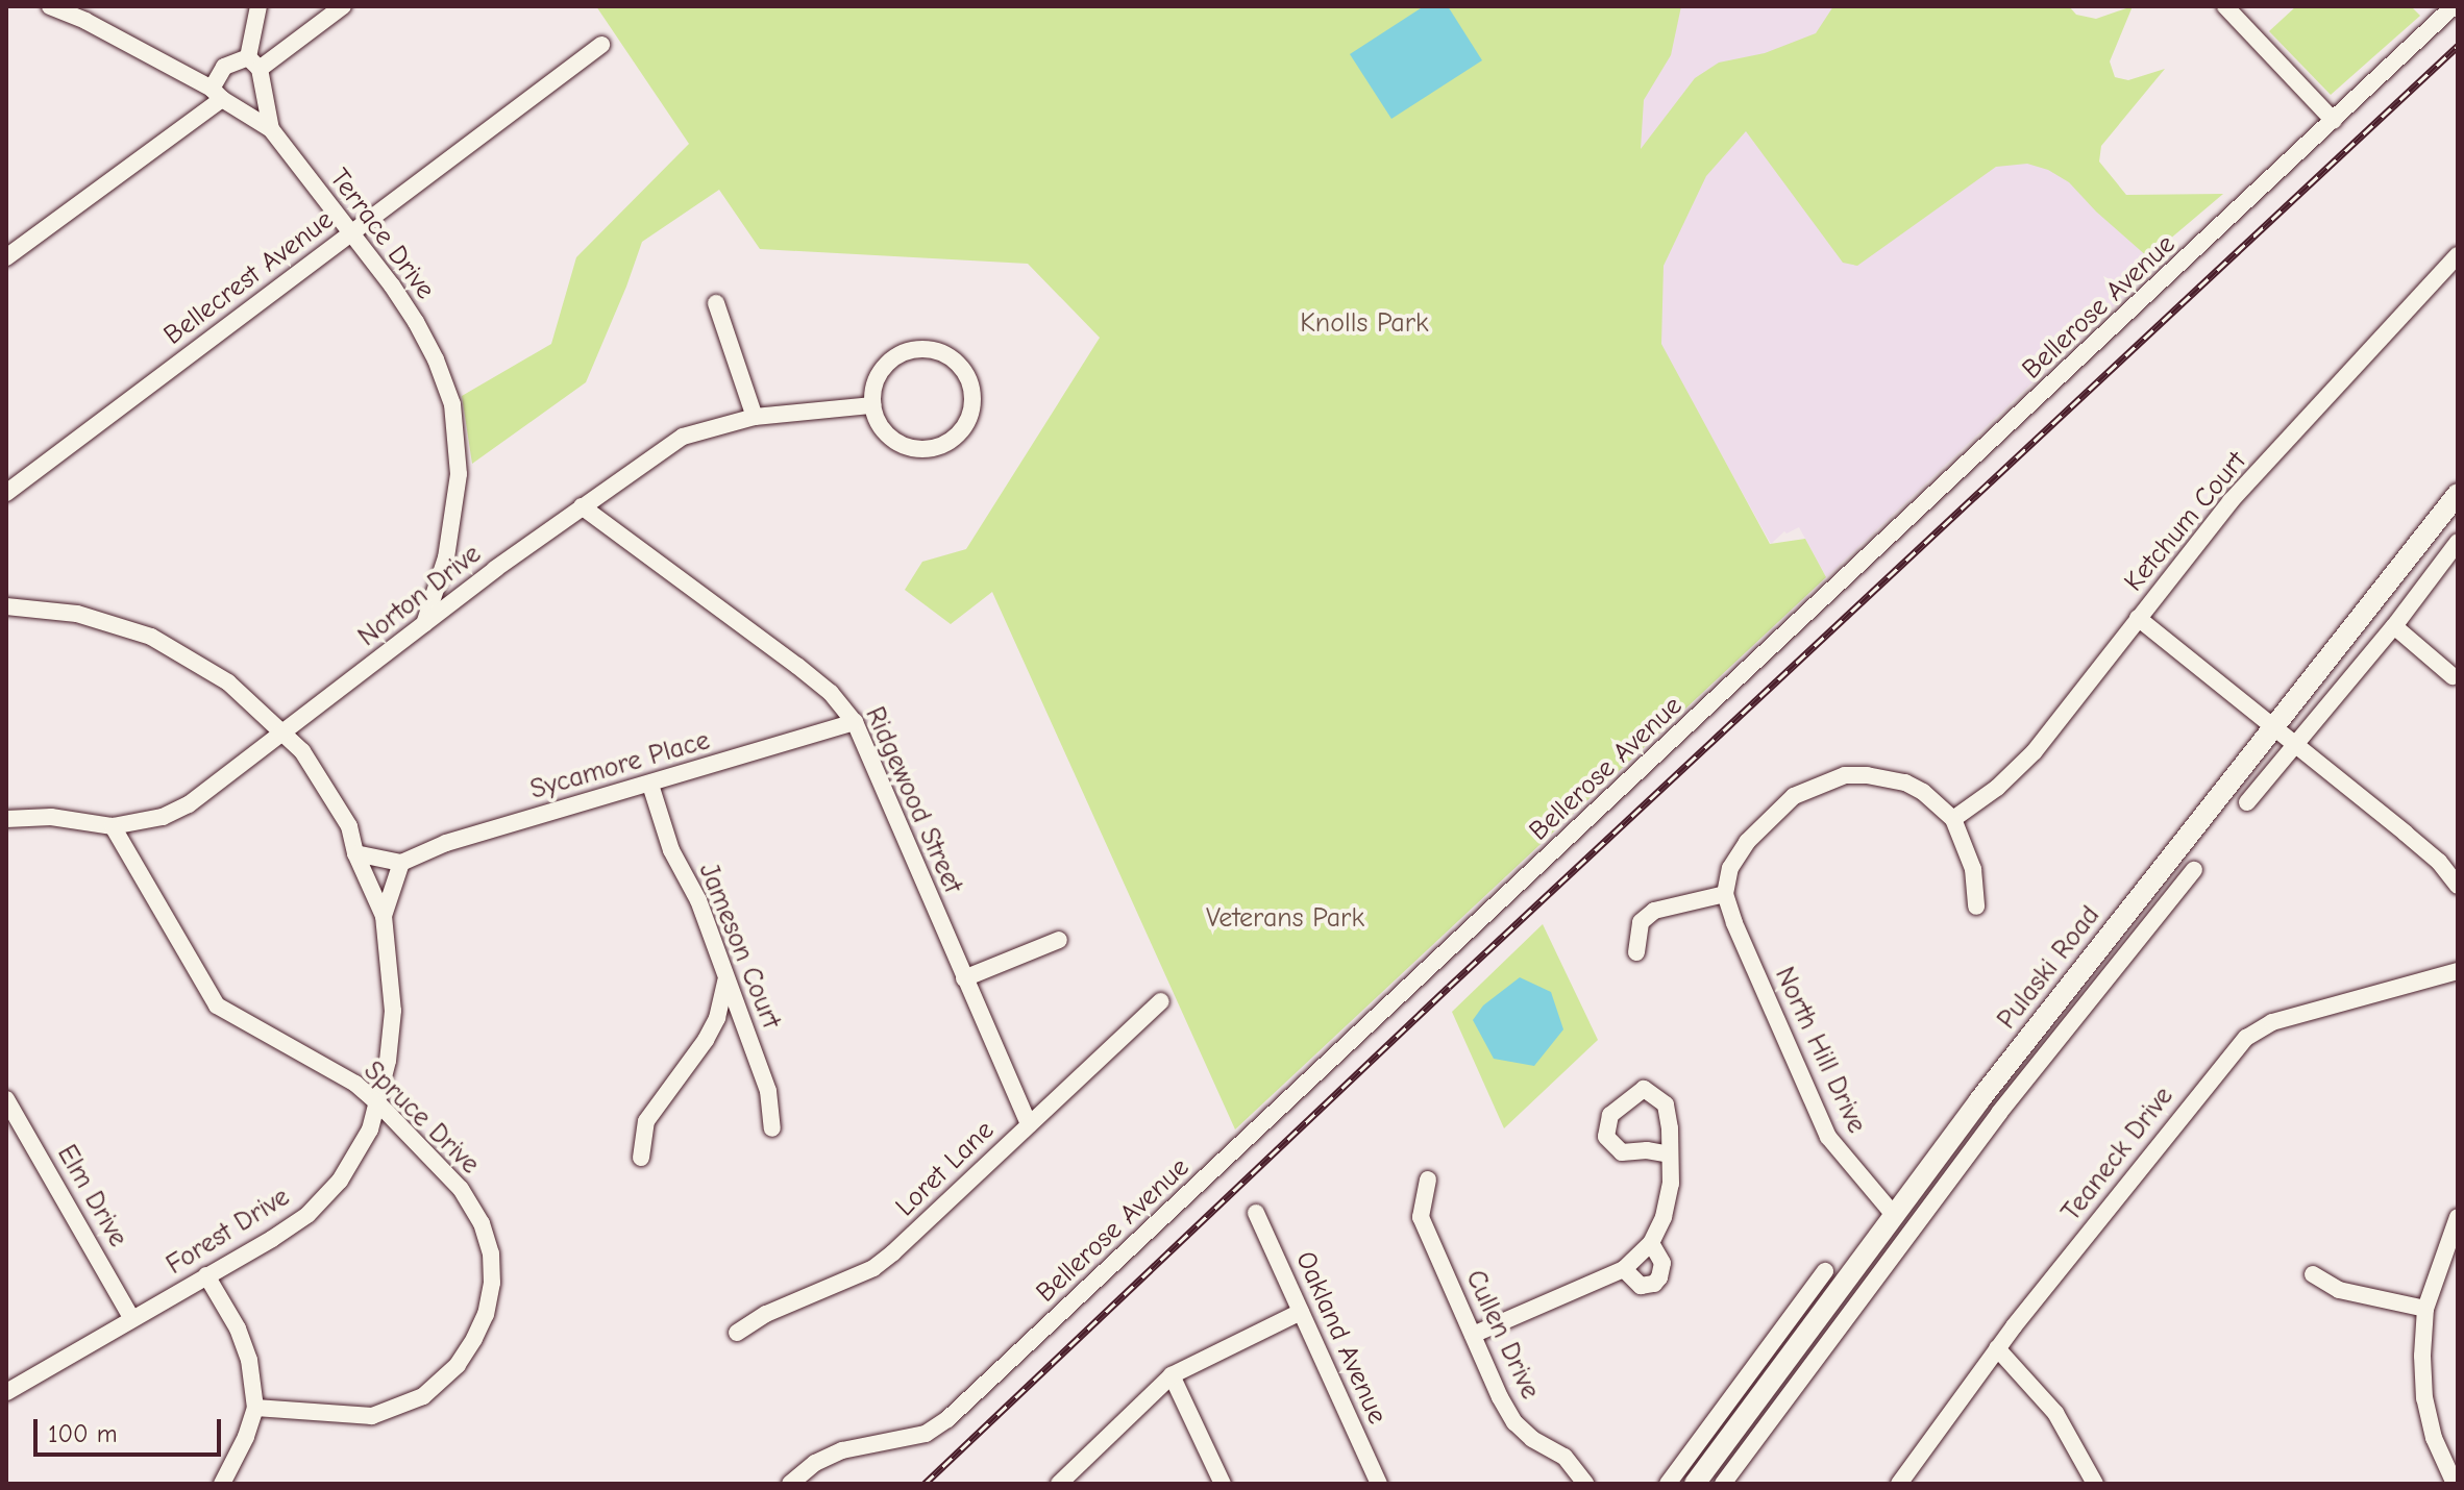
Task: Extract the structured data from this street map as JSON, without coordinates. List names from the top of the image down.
{
  "streets": {
    "main road": ["Pulaski Road"],
    "street": [
      "Terrace Drive",
      "Bellecrest Avenue",
      "Bellerose Avenue",
      "Ketchum Court",
      "Norton Drive",
      "Sycamore Place",
      "Ridgewood Street",
      "Jameson Court",
      "North Hill Drive",
      "Spruce Drive",
      "Teaneck Drive",
      "Loret Lane",
      "Elm Drive",
      "Forest Drive",
      "Cullen Drive",
      "Oakland Avenue"
    ]
  },
  "crossings": [
    ["Terrace Drive", "Bellecrest Avenue"],
    ["Terrace Drive", "Norton Drive"],
    ["Norton Drive", "Ridgewood Street"],
    ["Norton Drive", "Spruce Drive"],
    ["Norton Drive", "Forest Drive"],
    ["Sycamore Place", "Ridgewood Street"],
    ["Sycamore Place", "Jameson Court"],
    ["Ridgewood Street", "Loret Lane"],
    ["Pulaski Road", "North Hill Drive"],
    ["Spruce Drive", "Forest Drive"],
    ["Elm Drive", "Forest Drive"]
  ],
  "parks": ["Knolls Park", "Veterans Park"],
  "scale_bar": "100 m"
}
